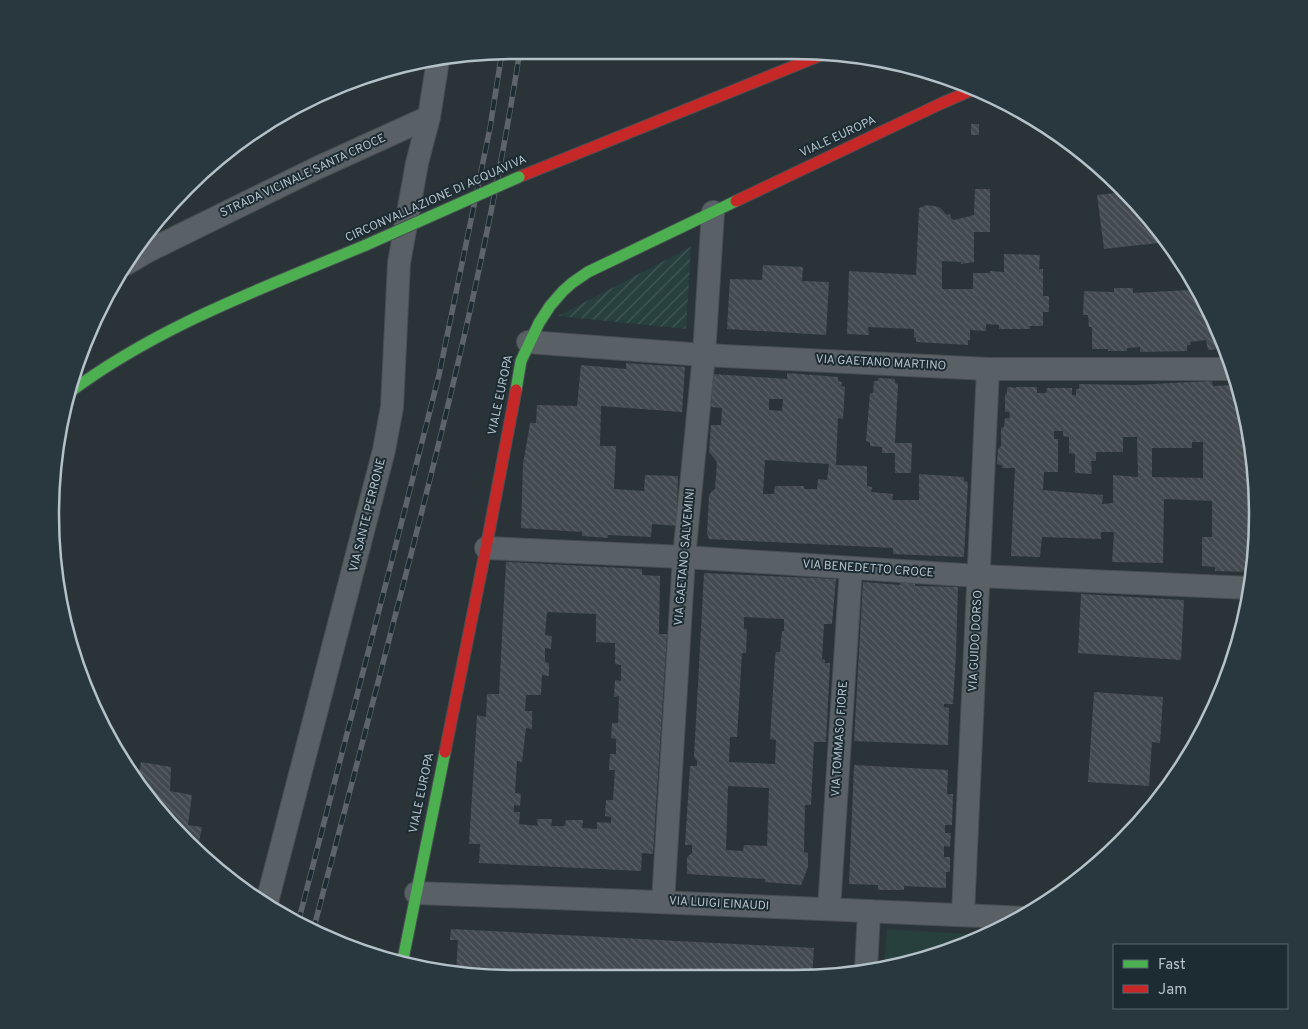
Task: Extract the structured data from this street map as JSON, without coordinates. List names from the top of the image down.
{
  "streets": {
    "street": [
      "VIALE EUROPA",
      "STRADA VICINALE SANTA CROCE",
      "CIRCONVALLAZIONE DI ACQUAVIVA",
      "VIA GAETANO MARTINO",
      "VIA SANTE PERRONE",
      "VIA GAETANO SALVEMINI",
      "VIA BENEDETTO CROCE",
      "VIA GUIDO DORSO",
      "VIA TOMMASO FIORE",
      "VIA LUIGI EINAUDI"
    ]
  },
  "crossings": [
    ["VIALE EUROPA", "VIA GAETANO MARTINO"],
    ["VIALE EUROPA", "VIA GAETANO SALVEMINI"],
    ["VIALE EUROPA", "VIA BENEDETTO CROCE"],
    ["VIALE EUROPA", "VIA LUIGI EINAUDI"],
    ["STRADA VICINALE SANTA CROCE", "VIA SANTE PERRONE"],
    ["VIA GAETANO MARTINO", "VIA GAETANO SALVEMINI"],
    ["VIA GAETANO MARTINO", "VIA GUIDO DORSO"],
    ["VIA GAETANO SALVEMINI", "VIA BENEDETTO CROCE"],
    ["VIA GAETANO SALVEMINI", "VIA LUIGI EINAUDI"],
    ["VIA BENEDETTO CROCE", "VIA GUIDO DORSO"],
    ["VIA BENEDETTO CROCE", "VIA TOMMASO FIORE"],
    ["VIA GUIDO DORSO", "VIA LUIGI EINAUDI"],
    ["VIA TOMMASO FIORE", "VIA LUIGI EINAUDI"]
  ],
  "legend": ["Fast", "Jam"]
}
